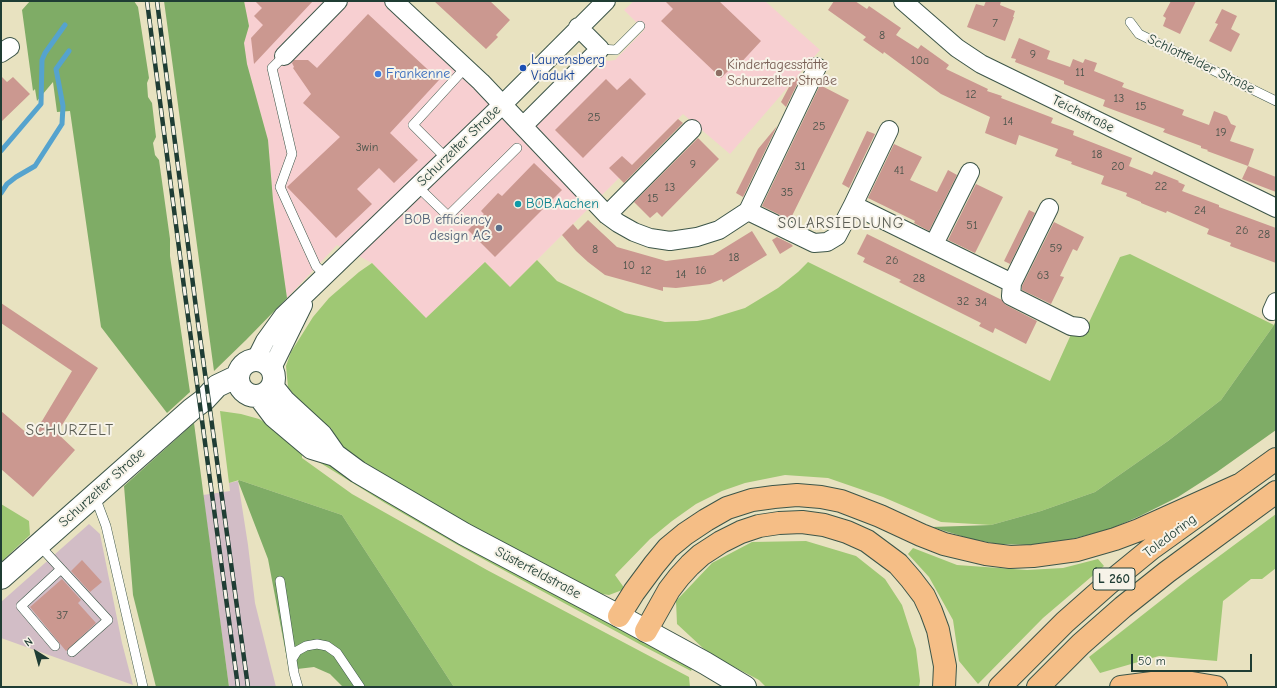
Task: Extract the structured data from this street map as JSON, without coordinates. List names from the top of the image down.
{
  "streets": {
    "highway": ["Toledoring", "L 260"],
    "street": ["Teichstraße", "Schurzelter Straße", "Süsterfeldstraße"],
    "lane": ["Schlottfelder Straße"]
  },
  "crossings": [
    ["Schurzelter Straße", "Süsterfeldstraße"]
  ],
  "districts": ["SOLARSIEDLUNG", "SCHURZELT"],
  "places": [
    "Laurensberg Viadukt",
    "Kindertagesstätte Schurzelter Straße",
    "Frankenne",
    "BOB.Aachen",
    "BOB efficiency design AG"
  ],
  "house_numbers": [
    "7",
    "8",
    "9",
    "10a",
    "11",
    "12",
    "13",
    "15",
    "25",
    "14",
    "25",
    "19",
    "3win",
    "18",
    "9",
    "31",
    "20",
    "41",
    "22",
    "13",
    "35",
    "15",
    "24",
    "51",
    "26",
    "28",
    "59",
    "8",
    "18",
    "26",
    "10",
    "12",
    "16",
    "14",
    "63",
    "28",
    "32",
    "34",
    "37"
  ],
  "scale_bar": "50 m",
  "north": "top left"
}
